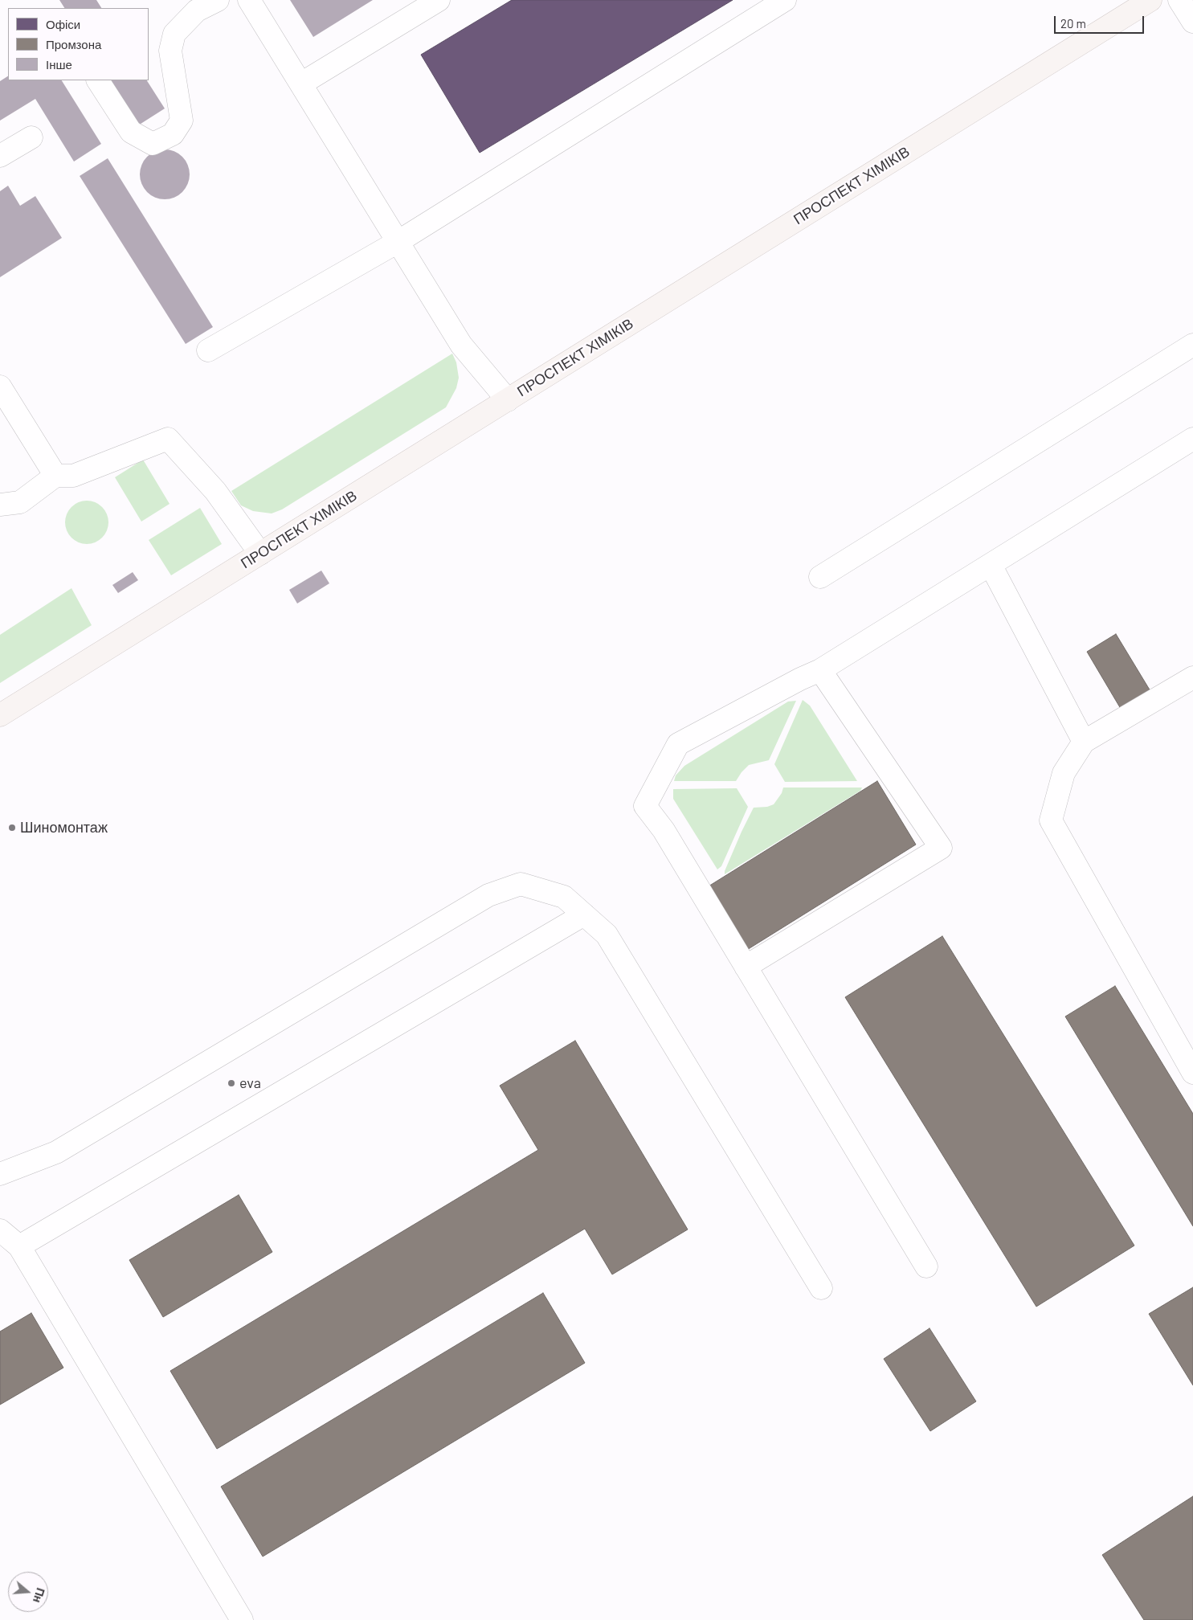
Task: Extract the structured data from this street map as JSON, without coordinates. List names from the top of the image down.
{
  "streets": {
    "main road": ["ПРОСПЕКТ ХІМІКІВ"]
  },
  "places": ["Шиномонтаж", "eva"],
  "legend": ["Офіси", "Промзона", "Інше"],
  "scale_bar": "20 m",
  "north": "right"
}
